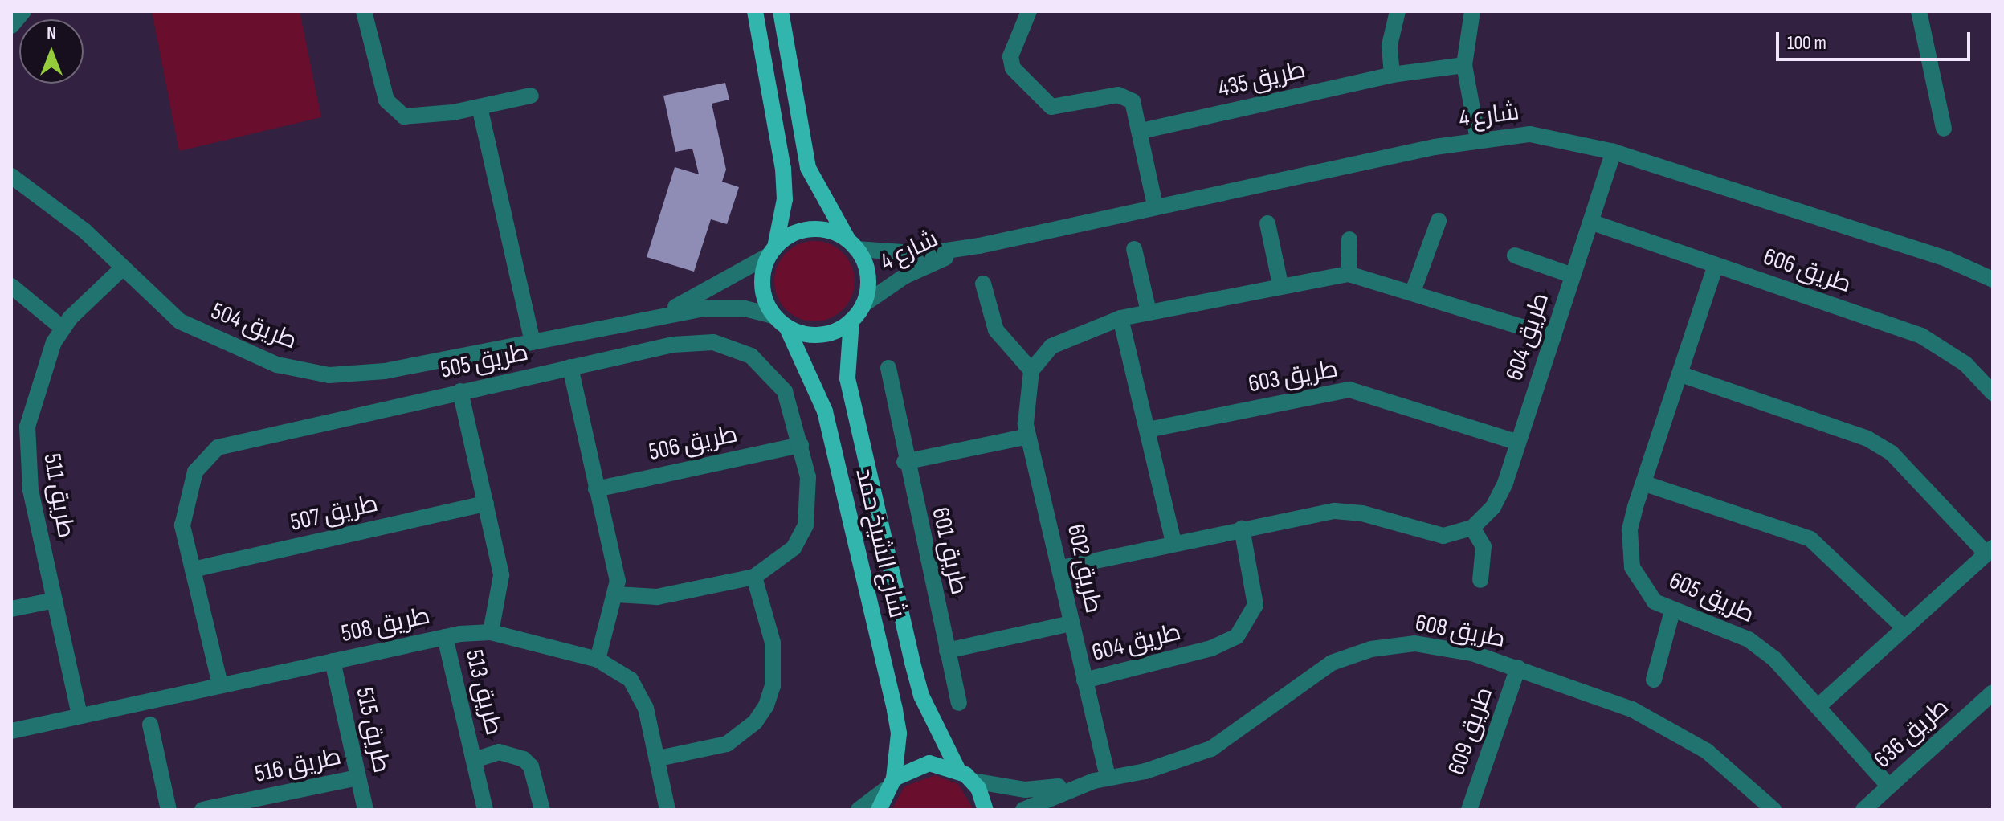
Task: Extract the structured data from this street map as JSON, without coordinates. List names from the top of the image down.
{
  "streets": {
    "main road": ["شارع الشيخ حمد"],
    "street": [
      "طريق 435",
      "شارع 4",
      "طريق 606",
      "طريق 504",
      "طريق 604",
      "طريق 505",
      "طريق 603",
      "طريق 506",
      "طريق 511",
      "طريق 507",
      "طريق 601",
      "طريق 602",
      "طريق 605",
      "طريق 508",
      "طريق 608",
      "طريق 513",
      "طريق 515",
      "طريق 609",
      "طريق 636",
      "طريق 516"
    ]
  },
  "crossings": [
    ["شارع 4", "طريق 504"],
    ["شارع 4", "طريق 604"],
    ["شارع 4", "شارع الشيخ حمد"],
    ["طريق 606", "طريق 604"],
    ["طريق 606", "طريق 605"],
    ["طريق 504", "طريق 511"],
    ["طريق 504", "شارع الشيخ حمد"],
    ["طريق 604", "طريق 603"],
    ["طريق 604", "طريق 602"],
    ["طريق 505", "طريق 506"],
    ["طريق 505", "طريق 507"],
    ["طريق 505", "طريق 508"],
    ["طريق 511", "طريق 508"],
    ["طريق 602", "طريق 608"],
    ["طريق 605", "طريق 636"],
    ["طريق 508", "طريق 513"],
    ["طريق 508", "طريق 515"],
    ["طريق 608", "طريق 609"],
    ["طريق 515", "طريق 516"]
  ],
  "scale_bar": "100 m",
  "north": "top"
}
